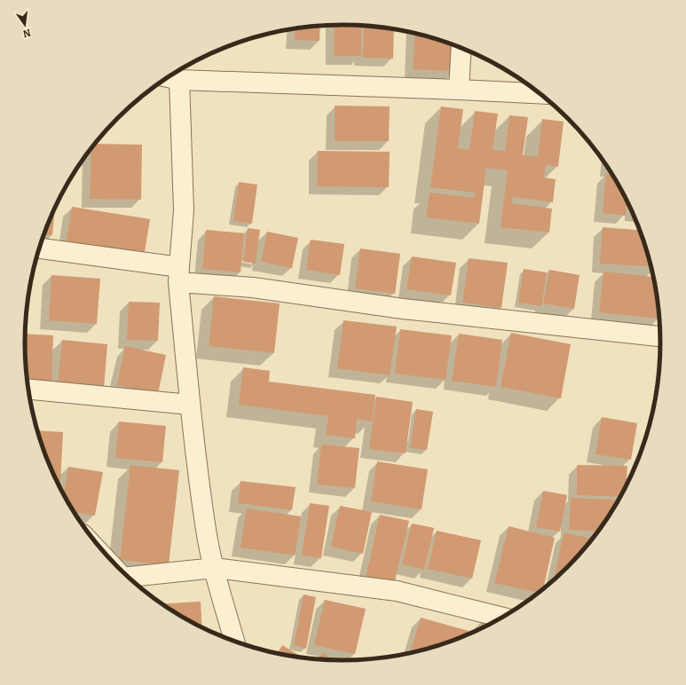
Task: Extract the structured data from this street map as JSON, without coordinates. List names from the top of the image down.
{
  "north": "bottom"
}
